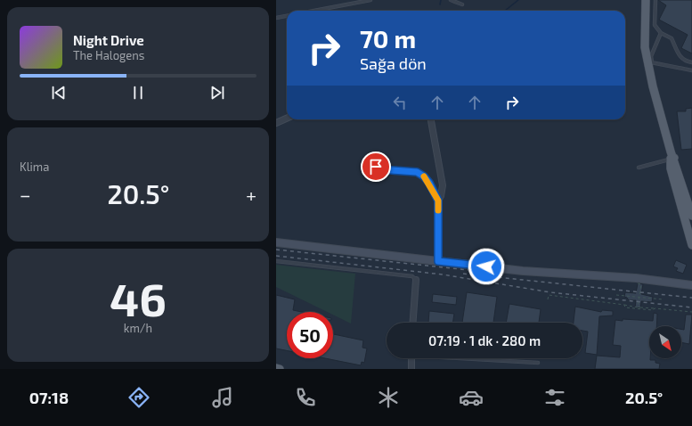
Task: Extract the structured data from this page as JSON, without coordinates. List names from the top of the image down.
{
  "north": "bottom right",
  "page": {
    "turn": ["70 m", "Sağa dön"],
    "song": ["Night Drive", "The Halogens"],
    "tile": [
      "Klima",
      ["46", "km/h"]
    ],
    "heat": ["−", "20.5°", "+"],
    "limit": "50",
    "trip": "07:19 · 1 dk · 280 m",
    "tabs": ["07:18", "20.5°"]
  }
}
